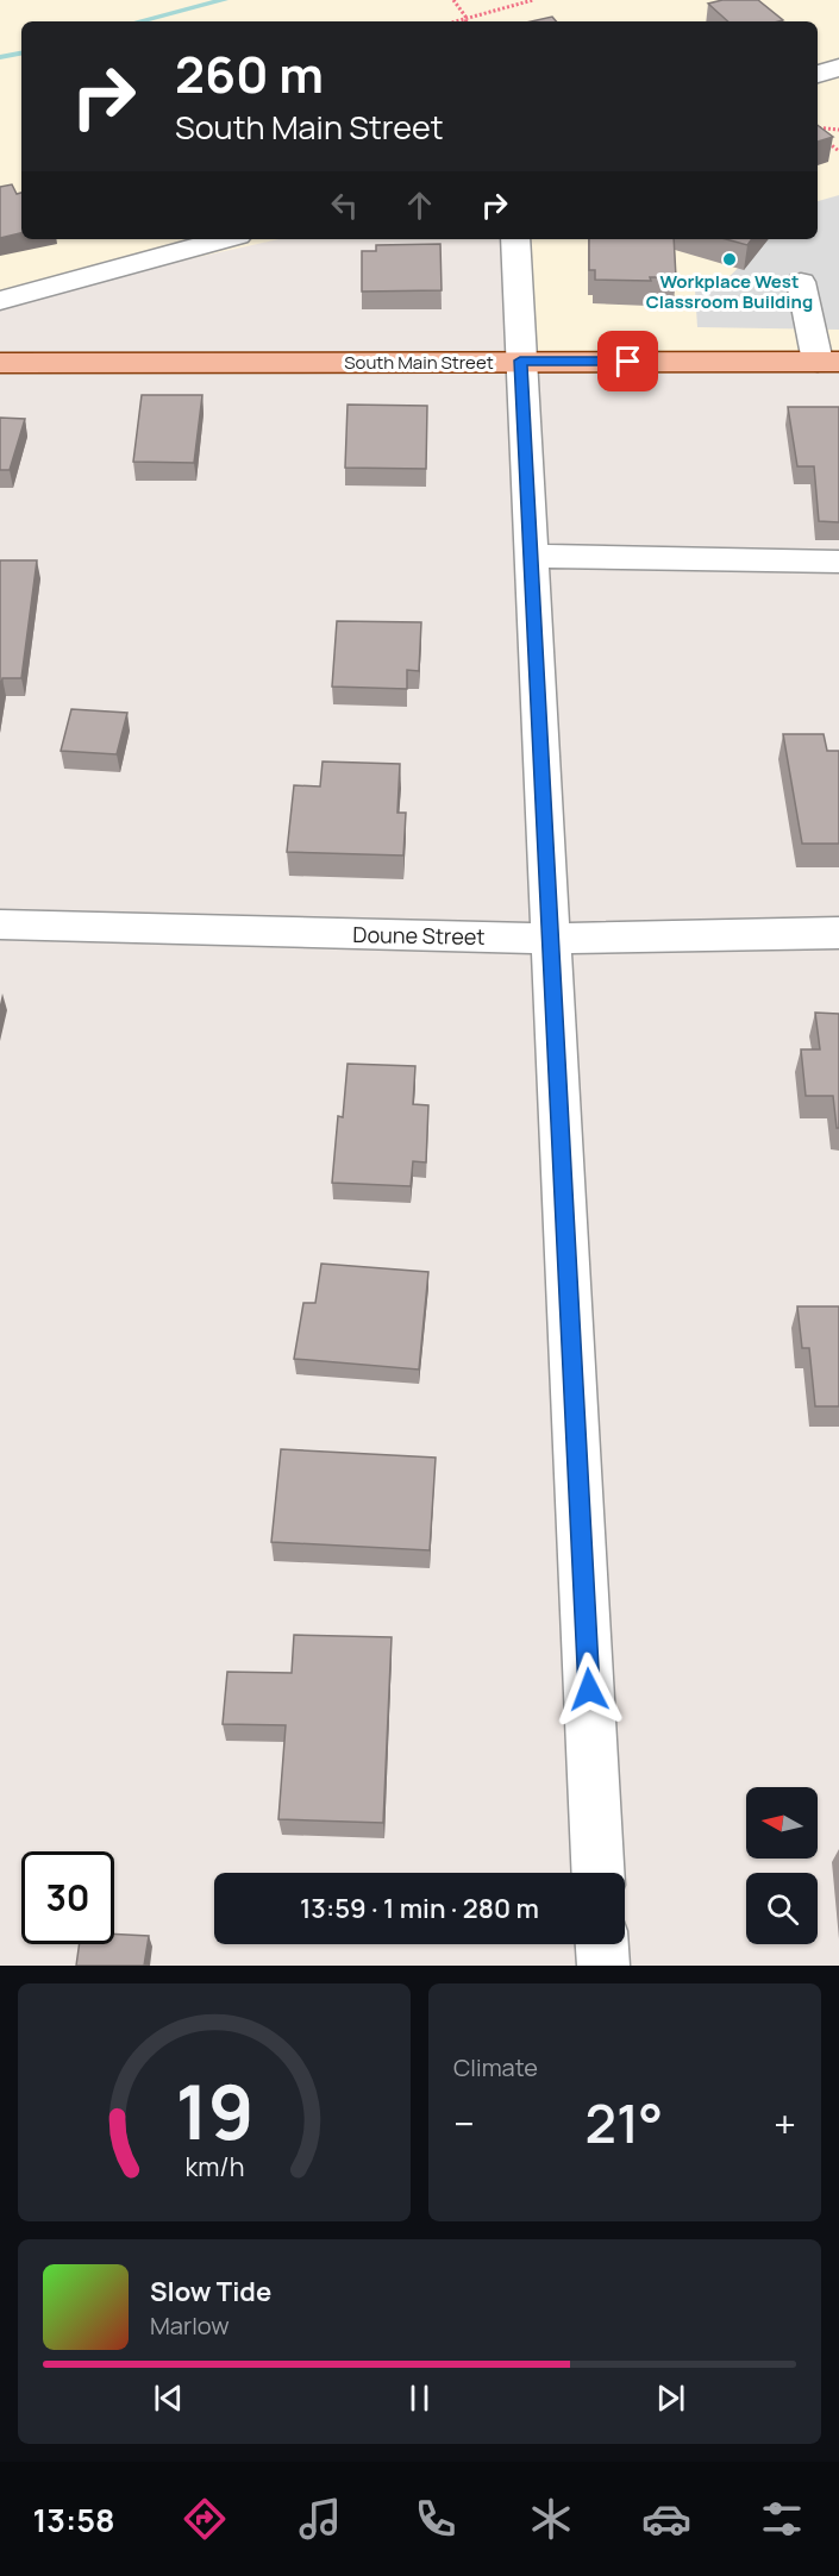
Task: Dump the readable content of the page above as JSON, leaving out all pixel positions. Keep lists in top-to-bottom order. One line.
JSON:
{"streets":{"main road":["South Main Street"],"street":["Doune Street"]},"places":["Workplace West Classroom Building"],"north":"left","page":{"turn":["260 m","South Main Street"],"limit":"30","trip":"13:59 · 1 min · 280 m","tile":"Climate","heat":["−","21°","+"],"song":["Slow Tide","Marlow"],"tabs":"13:58","gauge":["19","km/h"]}}
